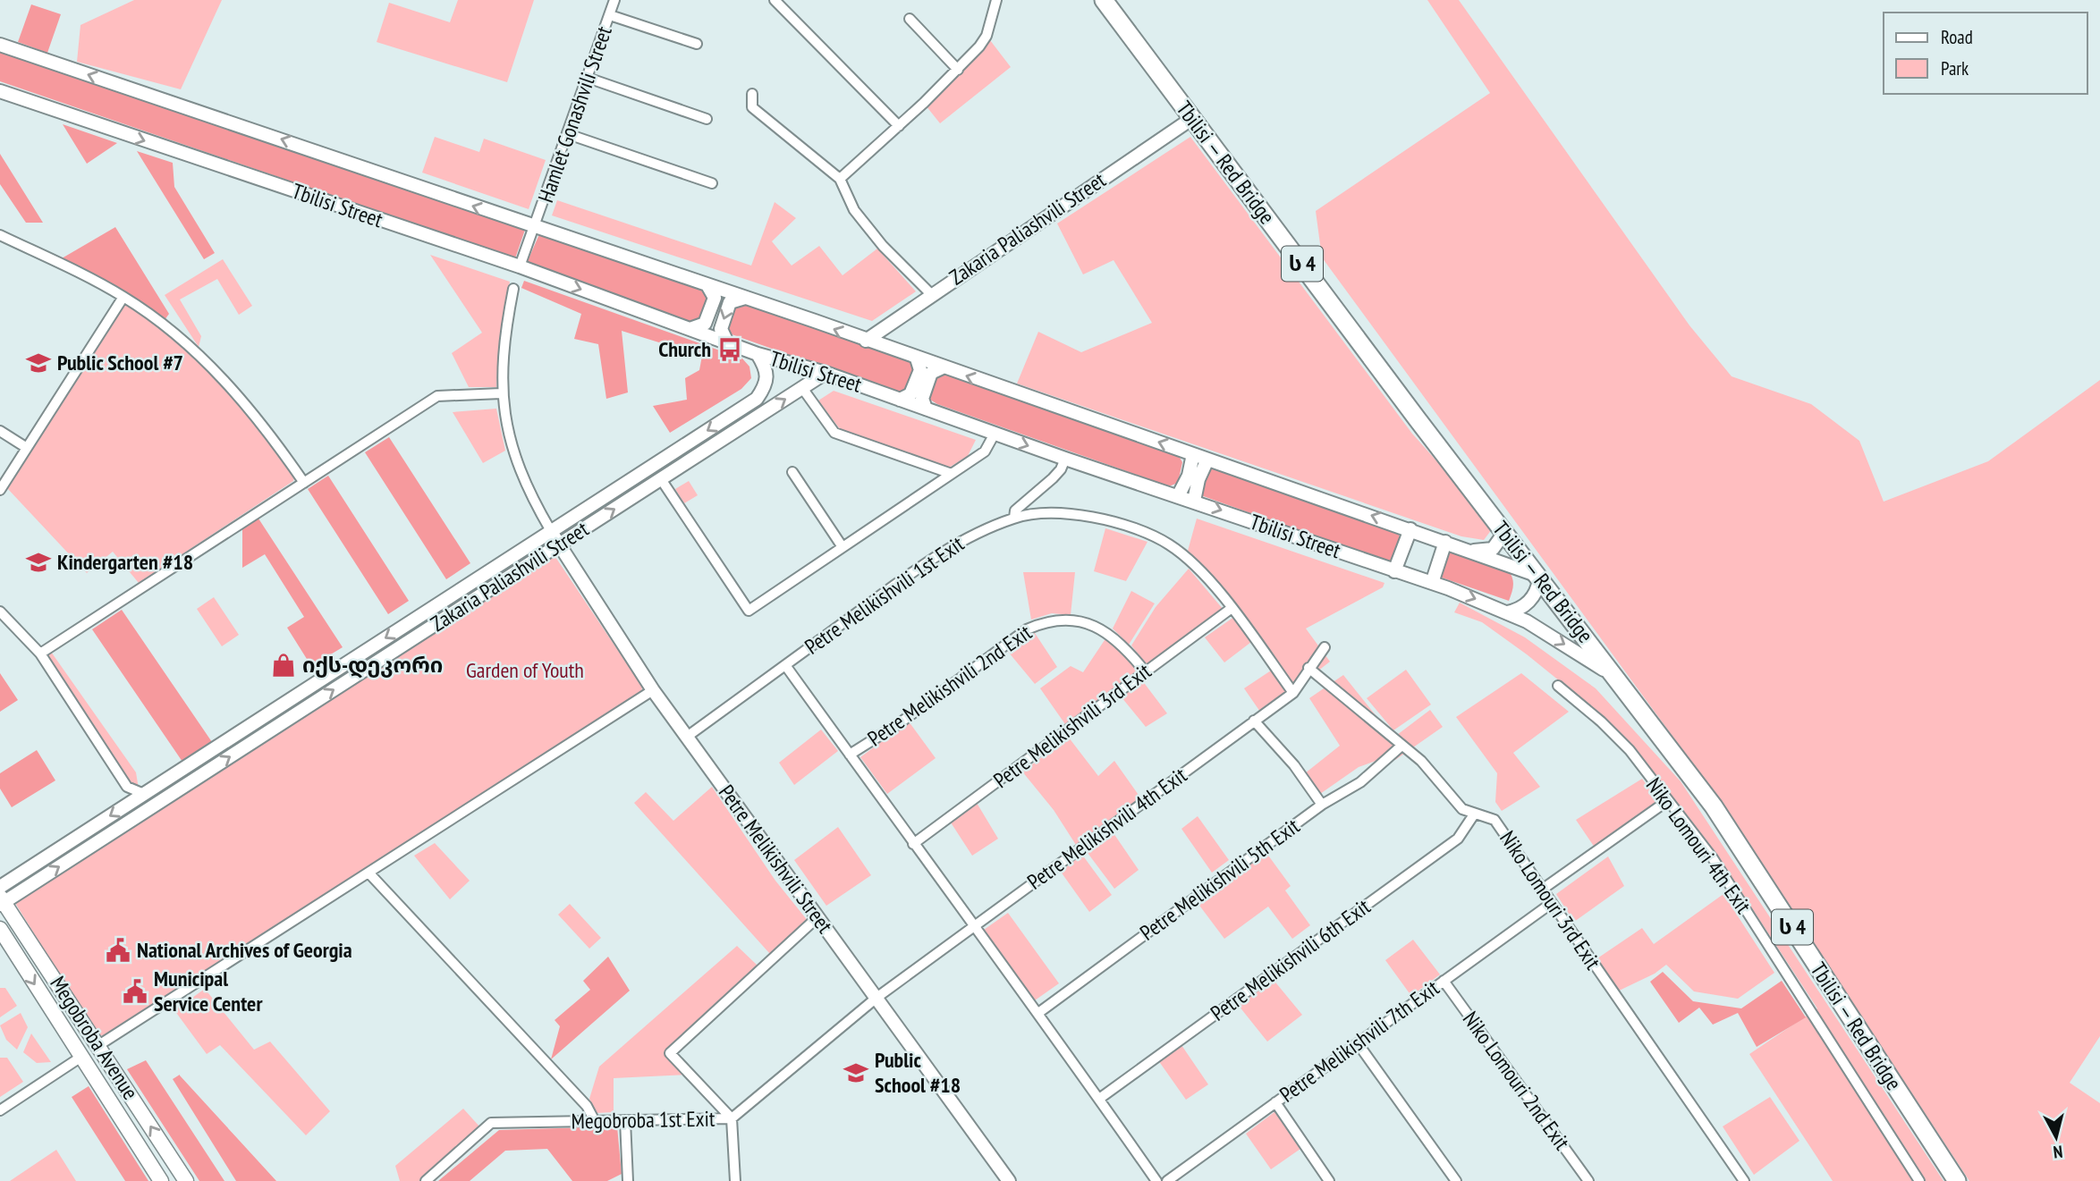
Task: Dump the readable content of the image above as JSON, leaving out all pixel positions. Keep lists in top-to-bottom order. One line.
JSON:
{"streets":{"highway":["Tbilisi — Red Bridge","ს 4"],"main road":["Tbilisi Street","Zakaria Paliashvili Street","Petre Melikishvili Street","Megobroba Avenue"],"street":["Hamlet Gonashvili Street","Petre Melikishvili 1st Exit","Petre Melikishvili 2nd Exit","Petre Melikishvili 3rd Exit","Petre Melikishvili 4th Exit","Niko Lomouri 4th Exit","Petre Melikishvili 5th Exit","Niko Lomouri 3rd Exit","Petre Melikishvili 6th Exit","Petre Melikishvili 7th Exit","Niko Lomouri 2nd Exit","Megobroba 1st Exit"]},"crossings":[["Hamlet Gonashvili Street","Tbilisi Street"],["Tbilisi — Red Bridge","Tbilisi Street"],["Tbilisi — Red Bridge","Zakaria Paliashvili Street"],["Tbilisi Street","Zakaria Paliashvili Street"],["Zakaria Paliashvili Street","Petre Melikishvili Street"],["Zakaria Paliashvili Street","Megobroba Avenue"],["Petre Melikishvili 1st Exit","Petre Melikishvili 3rd Exit"],["Petre Melikishvili 1st Exit","Petre Melikishvili 4th Exit"],["Petre Melikishvili 1st Exit","Petre Melikishvili Street"],["Petre Melikishvili 2nd Exit","Petre Melikishvili 3rd Exit"],["Petre Melikishvili 4th Exit","Petre Melikishvili Street"],["Petre Melikishvili 4th Exit","Niko Lomouri 3rd Exit"],["Petre Melikishvili 4th Exit","Megobroba 1st Exit"],["Petre Melikishvili Street","Megobroba 1st Exit"],["Petre Melikishvili 5th Exit","Niko Lomouri 3rd Exit"],["Niko Lomouri 3rd Exit","Petre Melikishvili 6th Exit"],["Niko Lomouri 3rd Exit","Petre Melikishvili 7th Exit"],["Petre Melikishvili 7th Exit","Niko Lomouri 2nd Exit"]],"parks":["Garden of Youth"],"places":{"bus stop":["Church"],"school or university":["Public School #7","Kindergarten #18","Public School #18"],"shop":["იქს-დეკორი"],"public building":["National Archives of Georgia","Municipal Service Center"]},"legend":["Road","Park"],"north":"bottom"}
